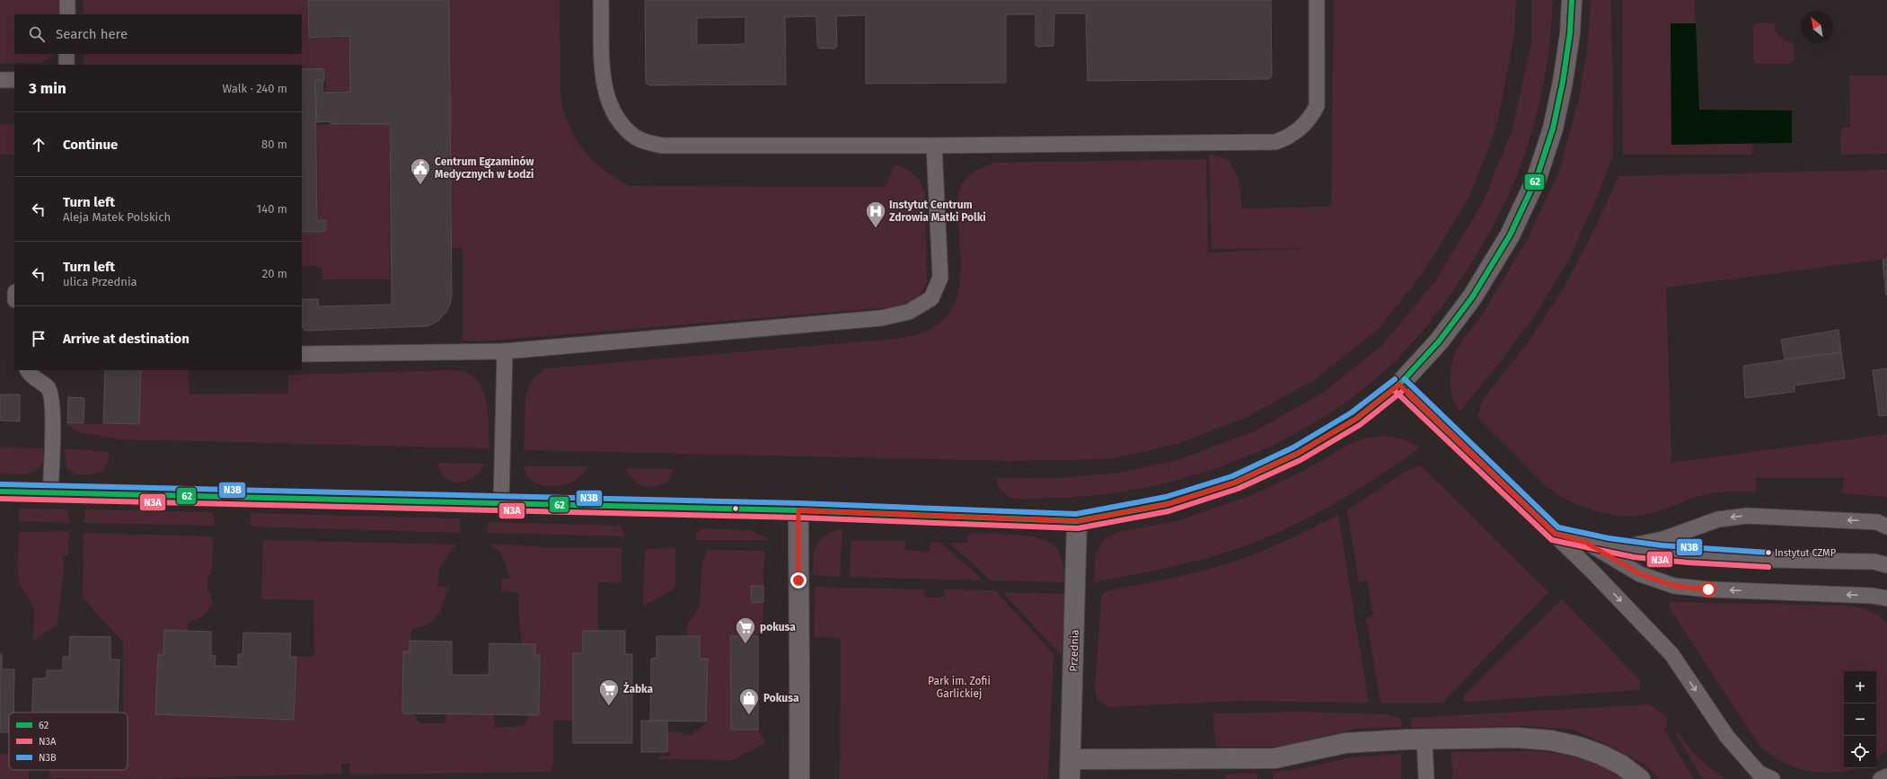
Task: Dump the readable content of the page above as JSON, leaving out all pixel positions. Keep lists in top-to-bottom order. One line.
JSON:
{"streets":{"street":["Przednia"]},"parks":["Park im. Zofii Garlickiej"],"places":{"public building":["Centrum Egzaminów Medycznych w Łodzi"],"hospital":["Instytut Centrum Zdrowia Matki Polki"],"other":["Instytut CZMP"],"supermarket":["pokusa","Żabka"],"shop":["Pokusa"]},"lines":["transit line 62","transit line N3B","transit line N3A"],"legend":["62","N3A","N3B"],"north":"top left","page":{"search":"Search here","heading":["3 min","Walk · 240 m"],"list":[["Continue","80 m"],["Turn left","Aleja Matek Polskich","140 m"],["Turn left","ulica Przednia","20 m"],"Arrive at destination"],"map_buttons":["+","−"]}}
